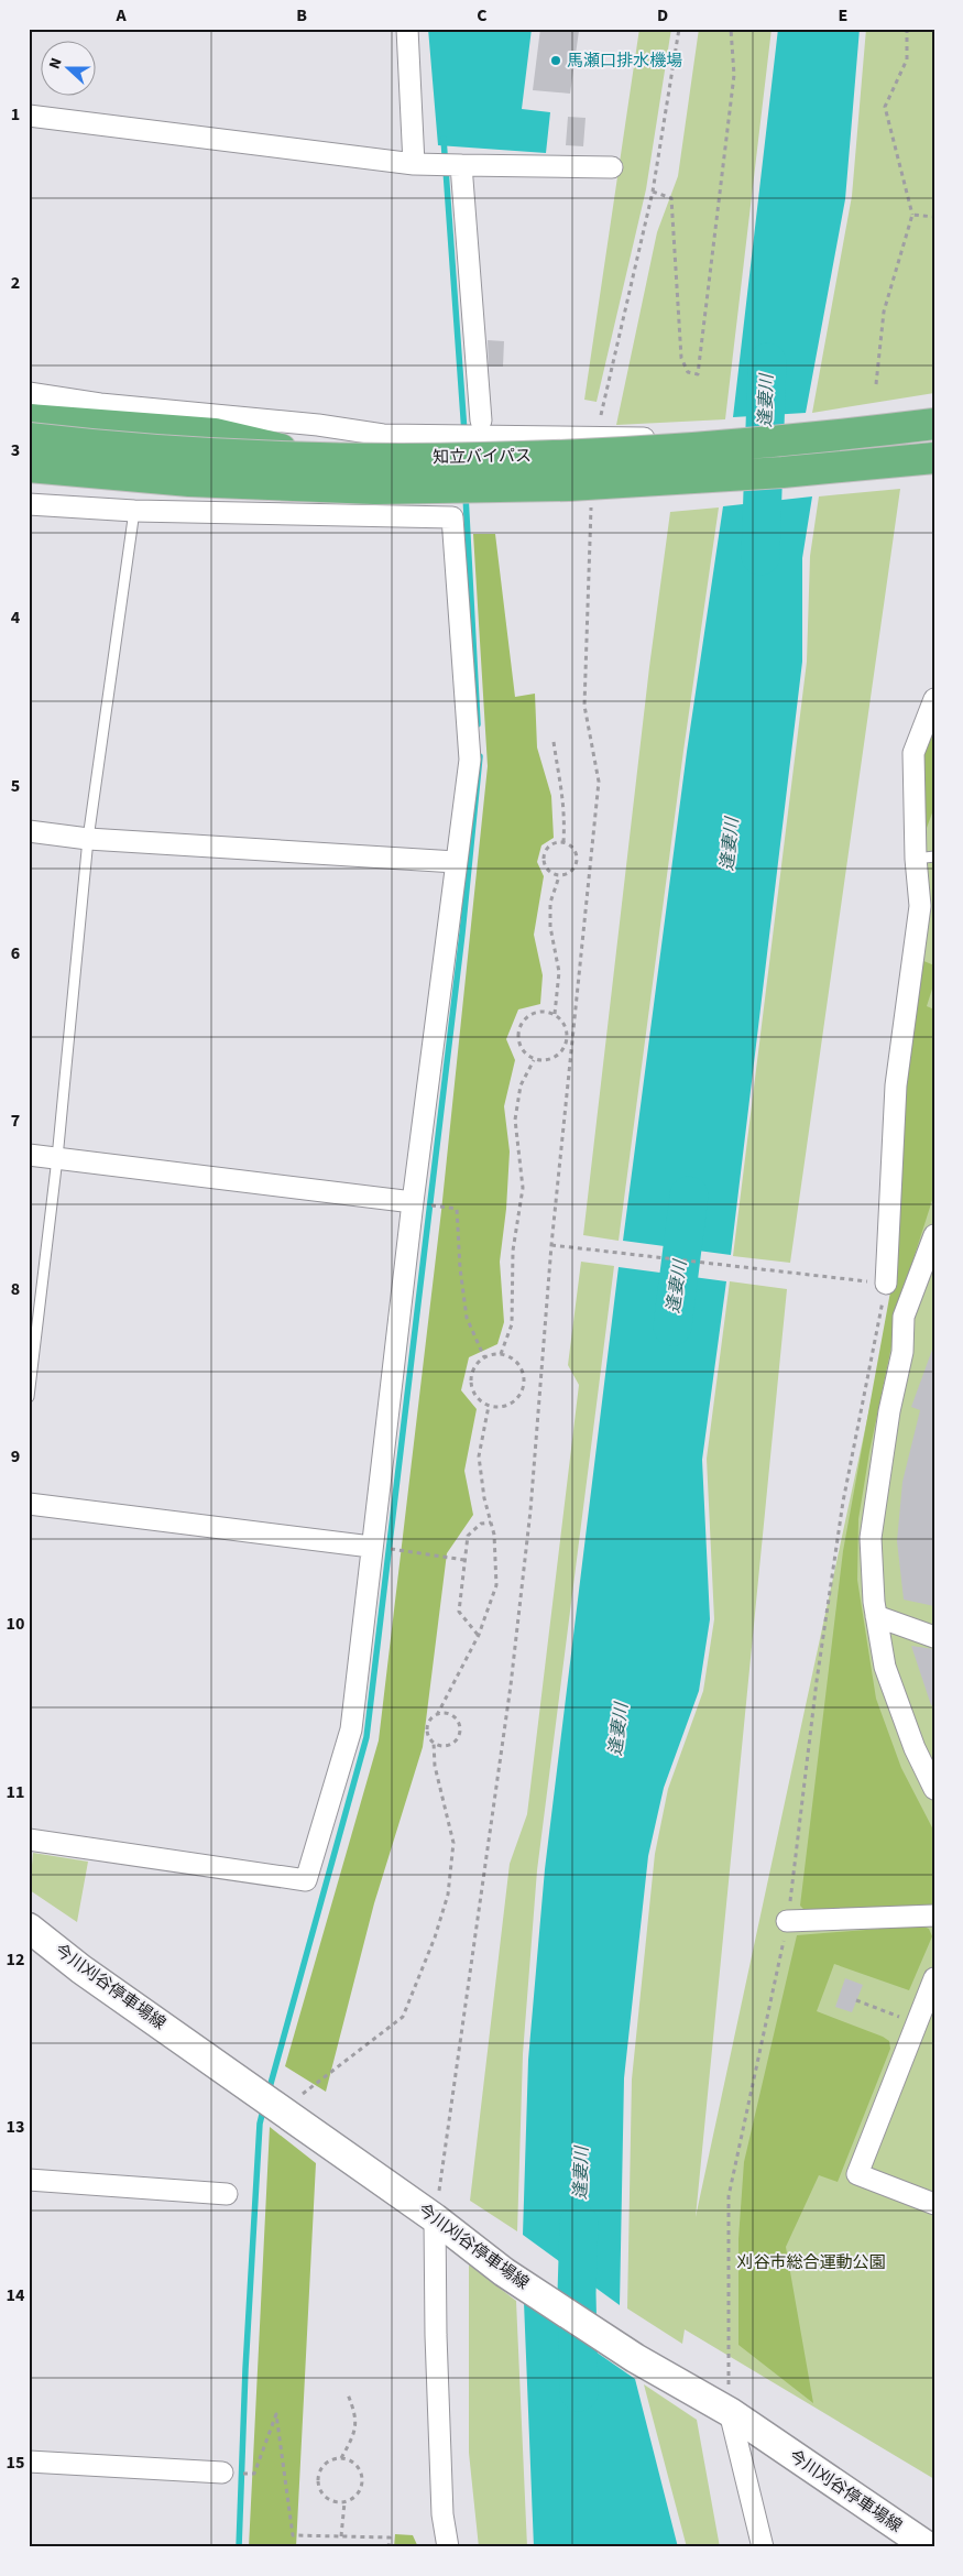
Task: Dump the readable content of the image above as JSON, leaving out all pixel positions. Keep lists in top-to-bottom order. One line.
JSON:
{"streets":{"highway":["知立バイパス"],"main road":["今川刈谷停車場線"]},"water":["逢妻川"],"parks":["刈谷市総合運動公園"],"places":["馬瀬口排水機場"],"north":"left","grid":{"columns":["A","B","C","D","E"],"rows":["1","2","3","4","5","6","7","8","9","10","11","12","13","14","15"]}}
